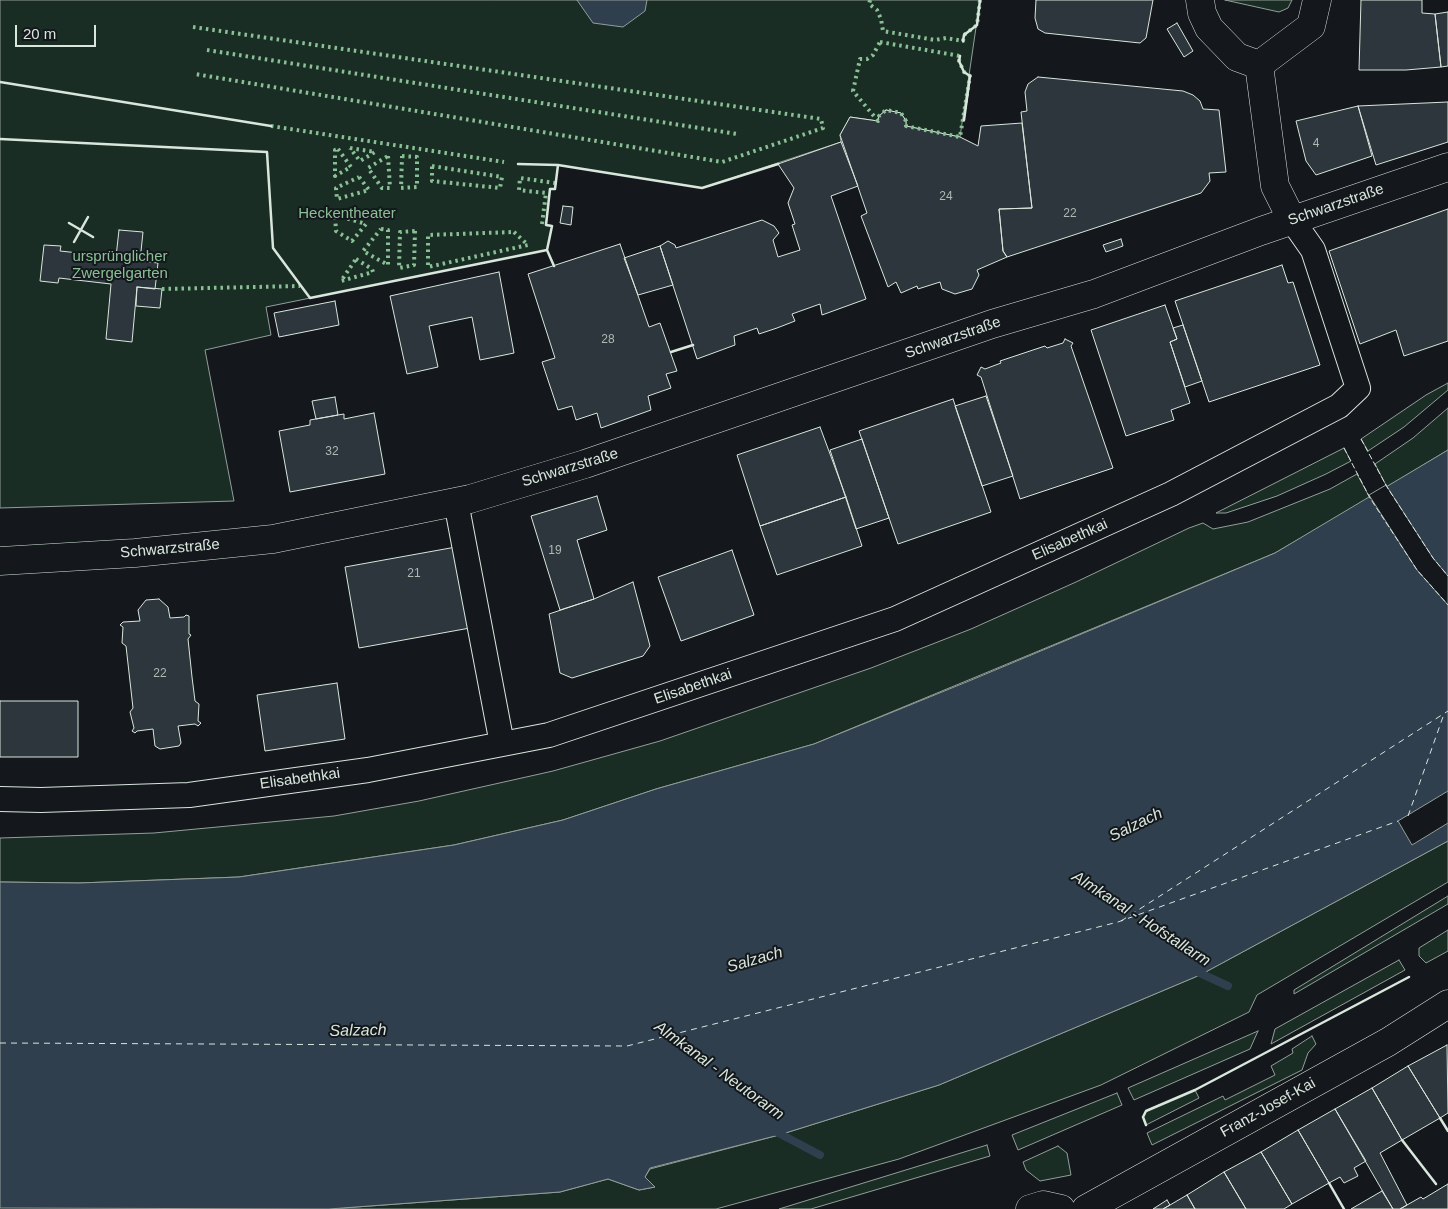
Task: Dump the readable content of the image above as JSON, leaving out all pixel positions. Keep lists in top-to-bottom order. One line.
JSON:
{"streets":{"main road":["Schwarzstraße","Franz-Josef-Kai"],"street":["Elisabethkai"]},"crossings":[["Schwarzstraße","Elisabethkai"]],"water":["Salzach","Almkanal - Hofstallarm","Almkanal - Neutorarm"],"parks":["Heckentheater","ursprünglicher Zwergelgarten"],"house_numbers":["4","24","22","28","32","19","21","22"],"scale_bar":"20 m"}
